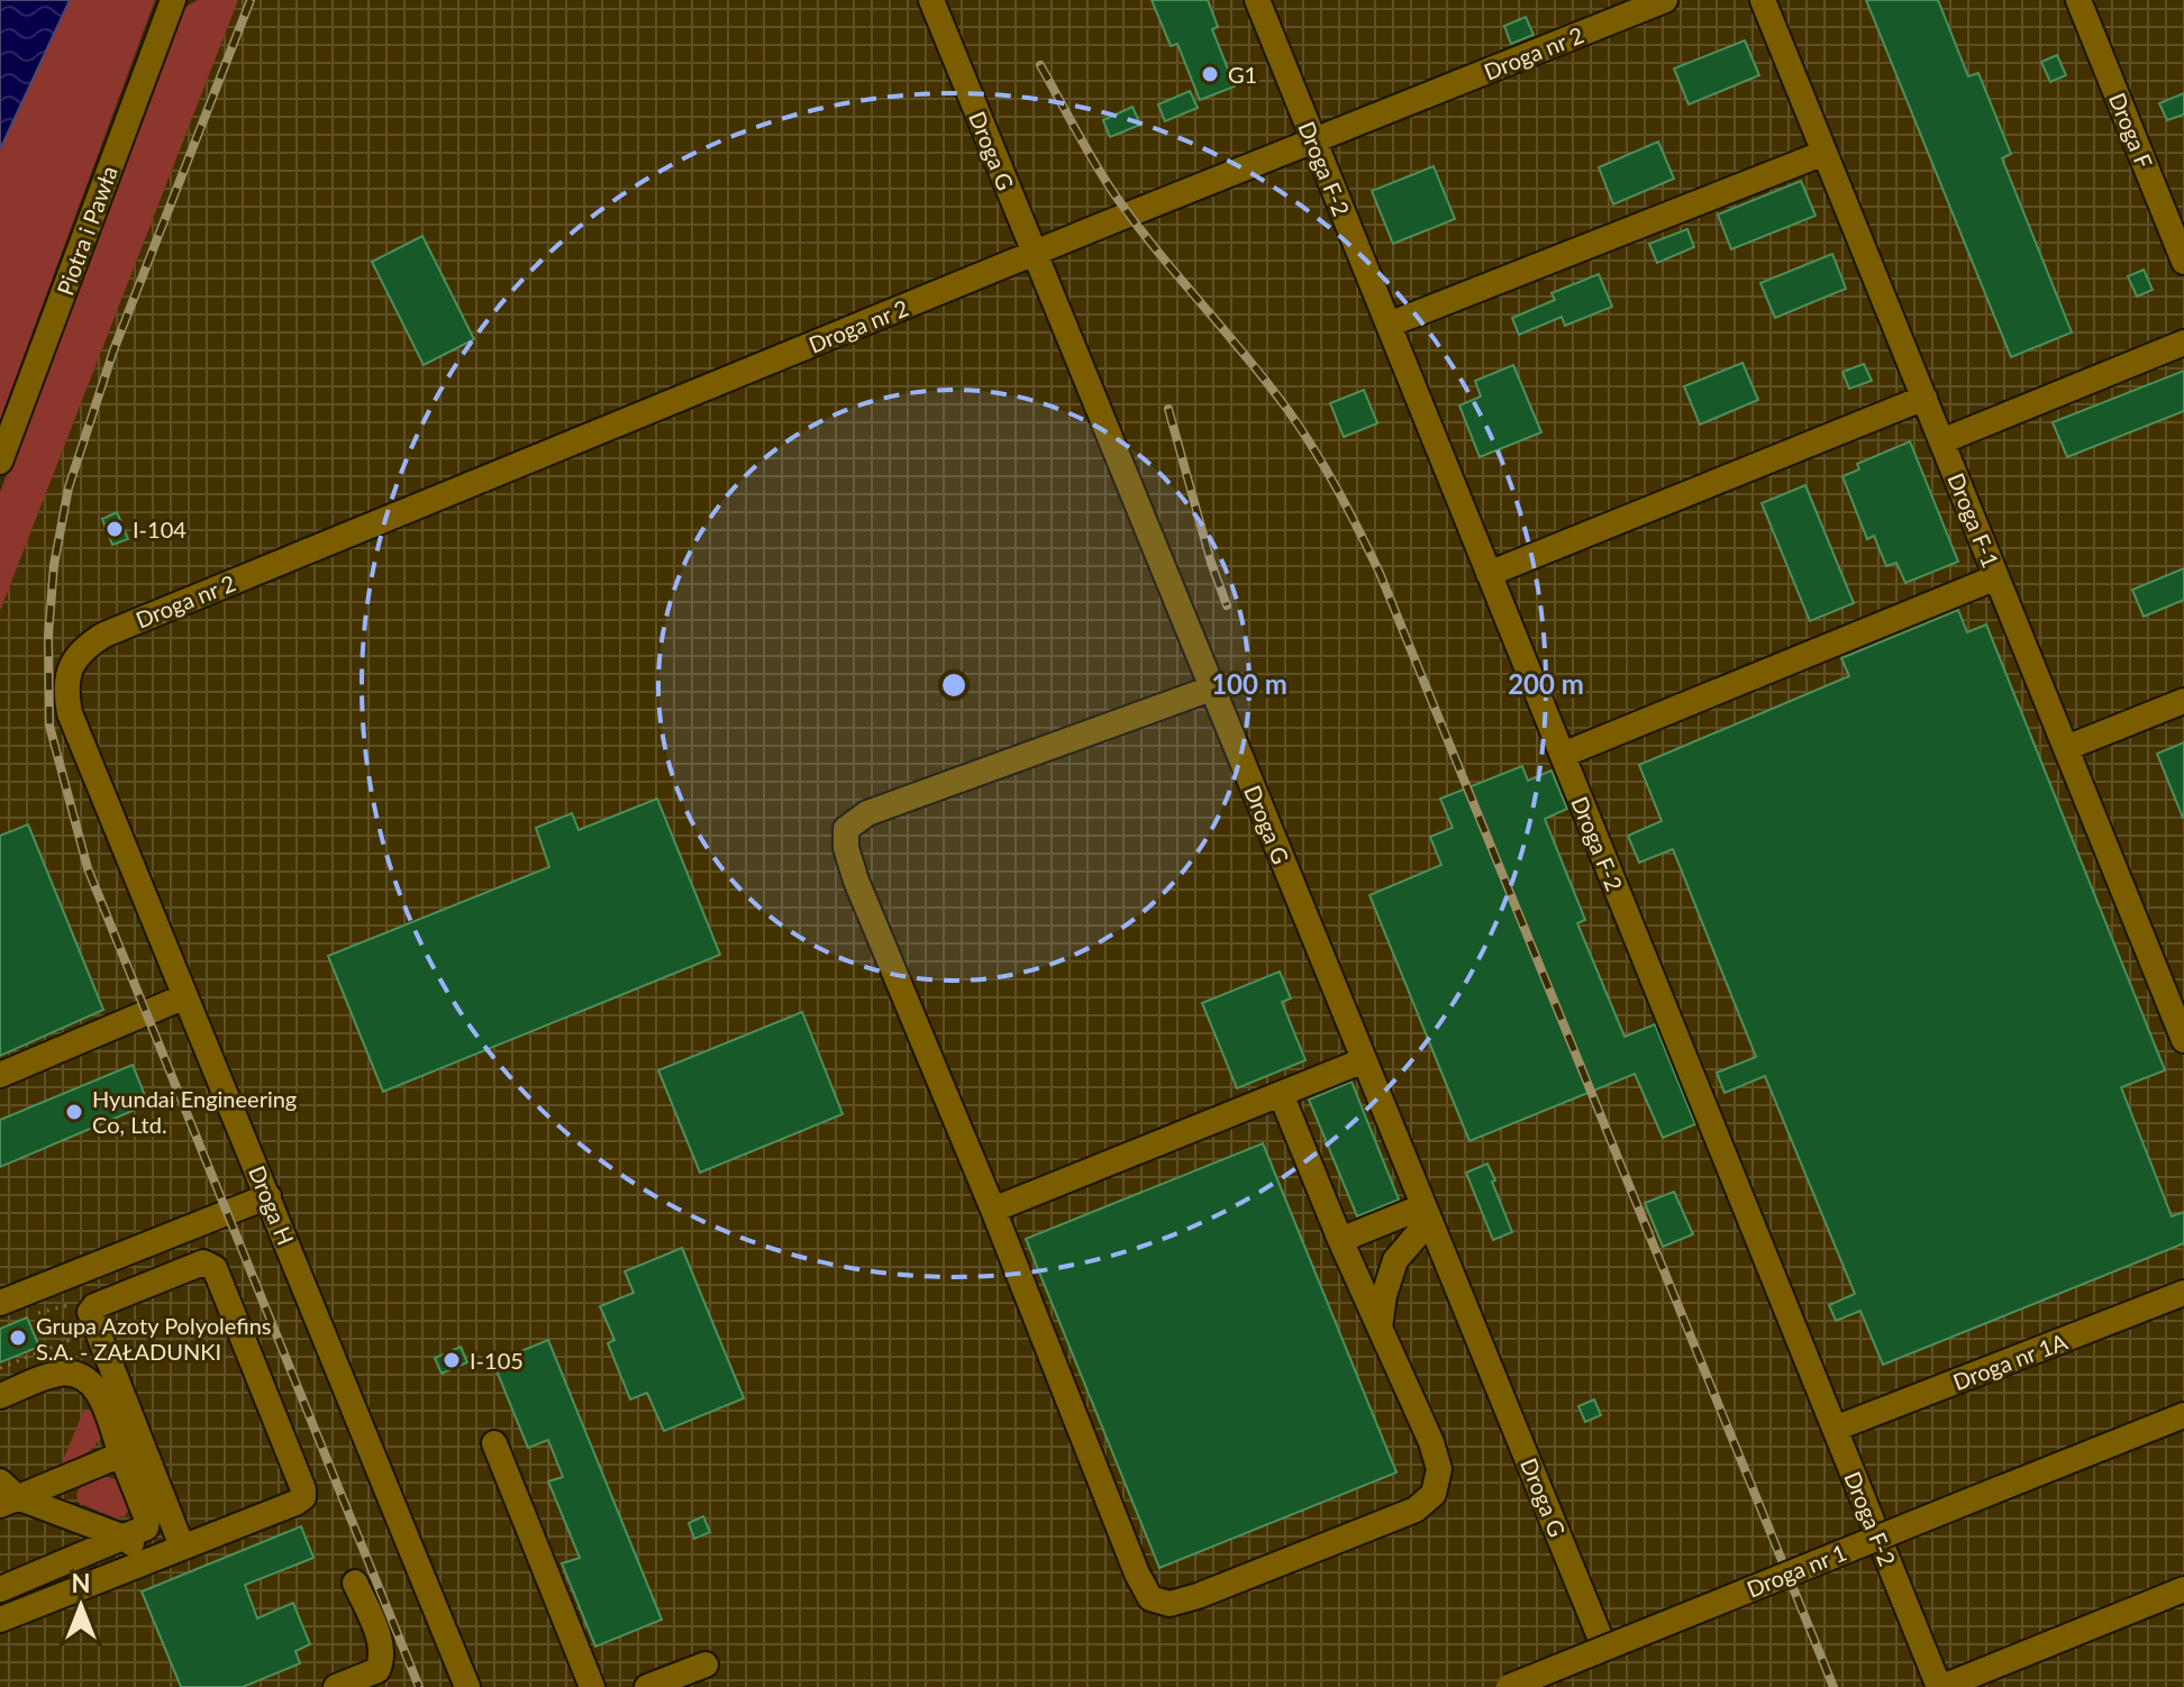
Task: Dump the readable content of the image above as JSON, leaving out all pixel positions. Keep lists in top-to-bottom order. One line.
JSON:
{"streets":{"street":["Droga nr 2","Droga F","Droga G","Droga F-2","Piotra i Pawła","Droga F-1","Droga H","Droga nr 1A","Droga nr 1"]},"crossings":[["Droga nr 2","Droga G"],["Droga nr 2","Droga F-2"],["Droga nr 2","Droga H"],["Droga G","Droga nr 1"],["Droga F-2","Droga nr 1A"]],"places":["G1","I-104","Hyundai Engineering Co, Ltd.","Grupa Azoty Polyolefins S.A. - ZAŁADUNKI","I-105"],"north":"top","rings":["100 m","200 m"]}
